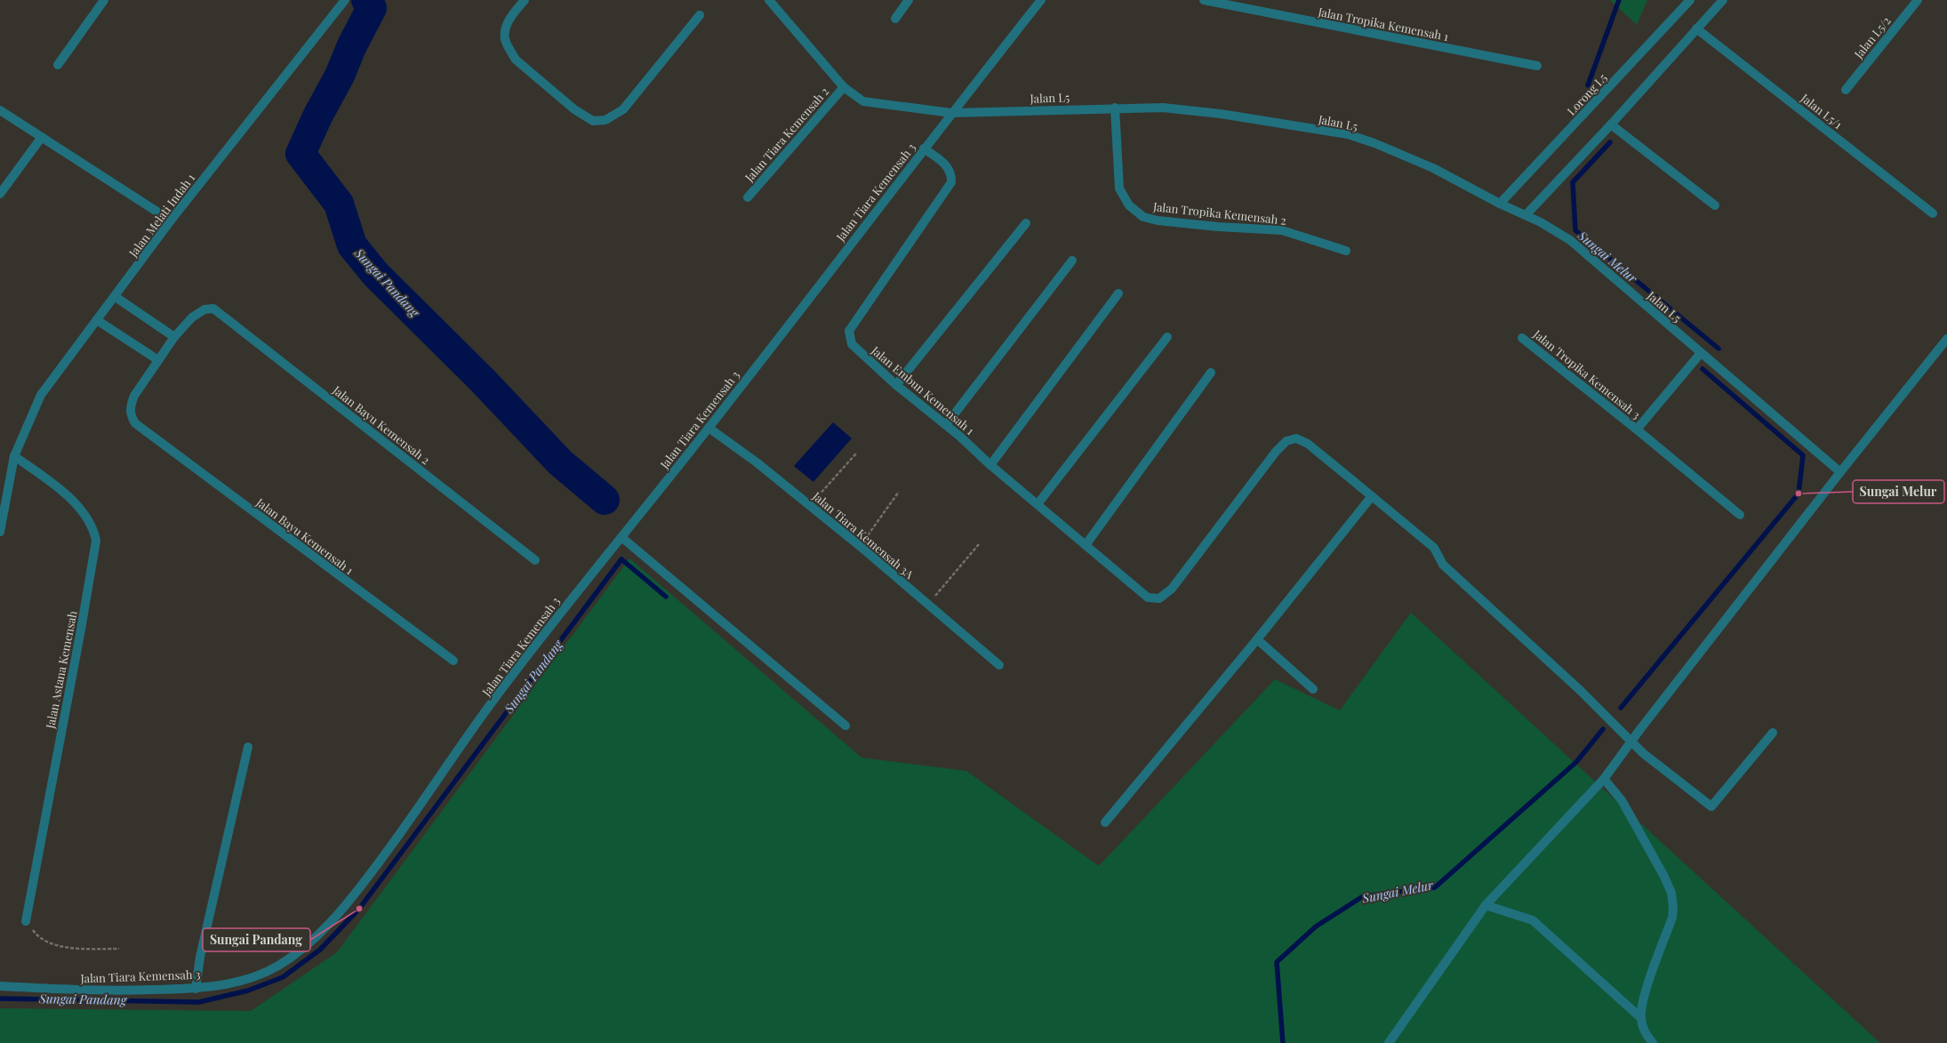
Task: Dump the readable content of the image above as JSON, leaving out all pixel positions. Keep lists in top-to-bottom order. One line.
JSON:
{"streets":{"street":["Jalan Tropika Kemensah 1","Jalan L5/2","Lorong L5","Jalan L5","Jalan L5/1","Jalan Tiara Kemensah 2","Jalan Tiara Kemensah 3","Jalan Tropika Kemensah 2","Jalan Melati Indah 1","Jalan Tropika Kemensah 3","Jalan Embun Kemensah 1","Jalan Bayu Kemensah 2","Jalan Tiara Kemensah 3A","Jalan Bayu Kemensah 1","Jalan Astana Kemensah"]},"crossings":[["Lorong L5","Jalan L5"],["Jalan L5","Jalan Tiara Kemensah 2"],["Jalan L5","Jalan Tiara Kemensah 3"],["Jalan L5","Jalan Tropika Kemensah 2"],["Jalan L5","Jalan Tropika Kemensah 3"],["Jalan Tiara Kemensah 3","Jalan Embun Kemensah 1"],["Jalan Tiara Kemensah 3","Jalan Tiara Kemensah 3A"],["Jalan Melati Indah 1","Jalan Astana Kemensah"],["Jalan Bayu Kemensah 2","Jalan Bayu Kemensah 1"]],"water":["Sungai Melur","Sungai Pandang"],"places":["Sungai Melur","Sungai Pandang"]}
